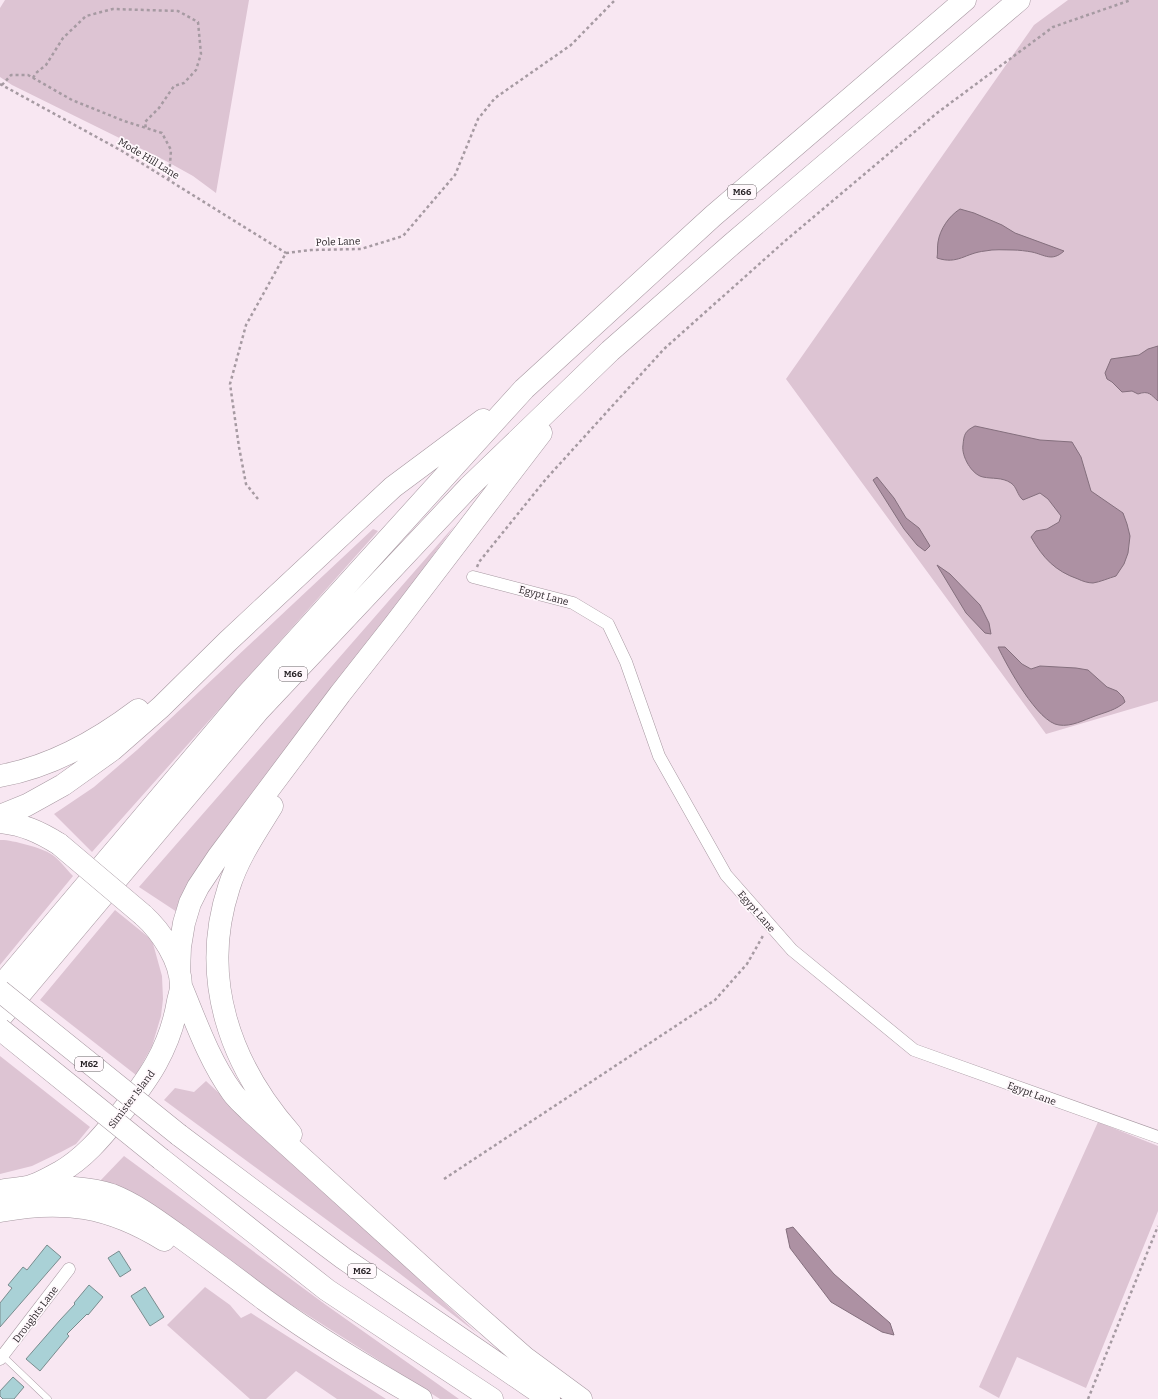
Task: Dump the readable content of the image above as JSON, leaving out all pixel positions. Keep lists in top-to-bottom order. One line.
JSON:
{"streets":{"highway":["M66","M62","Simister Island"],"street":["Egypt Lane","Droughts Lane"],"path":["Mode Hill Lane","Pole Lane"]},"crossings":[["Mode Hill Lane","Pole Lane"]]}
